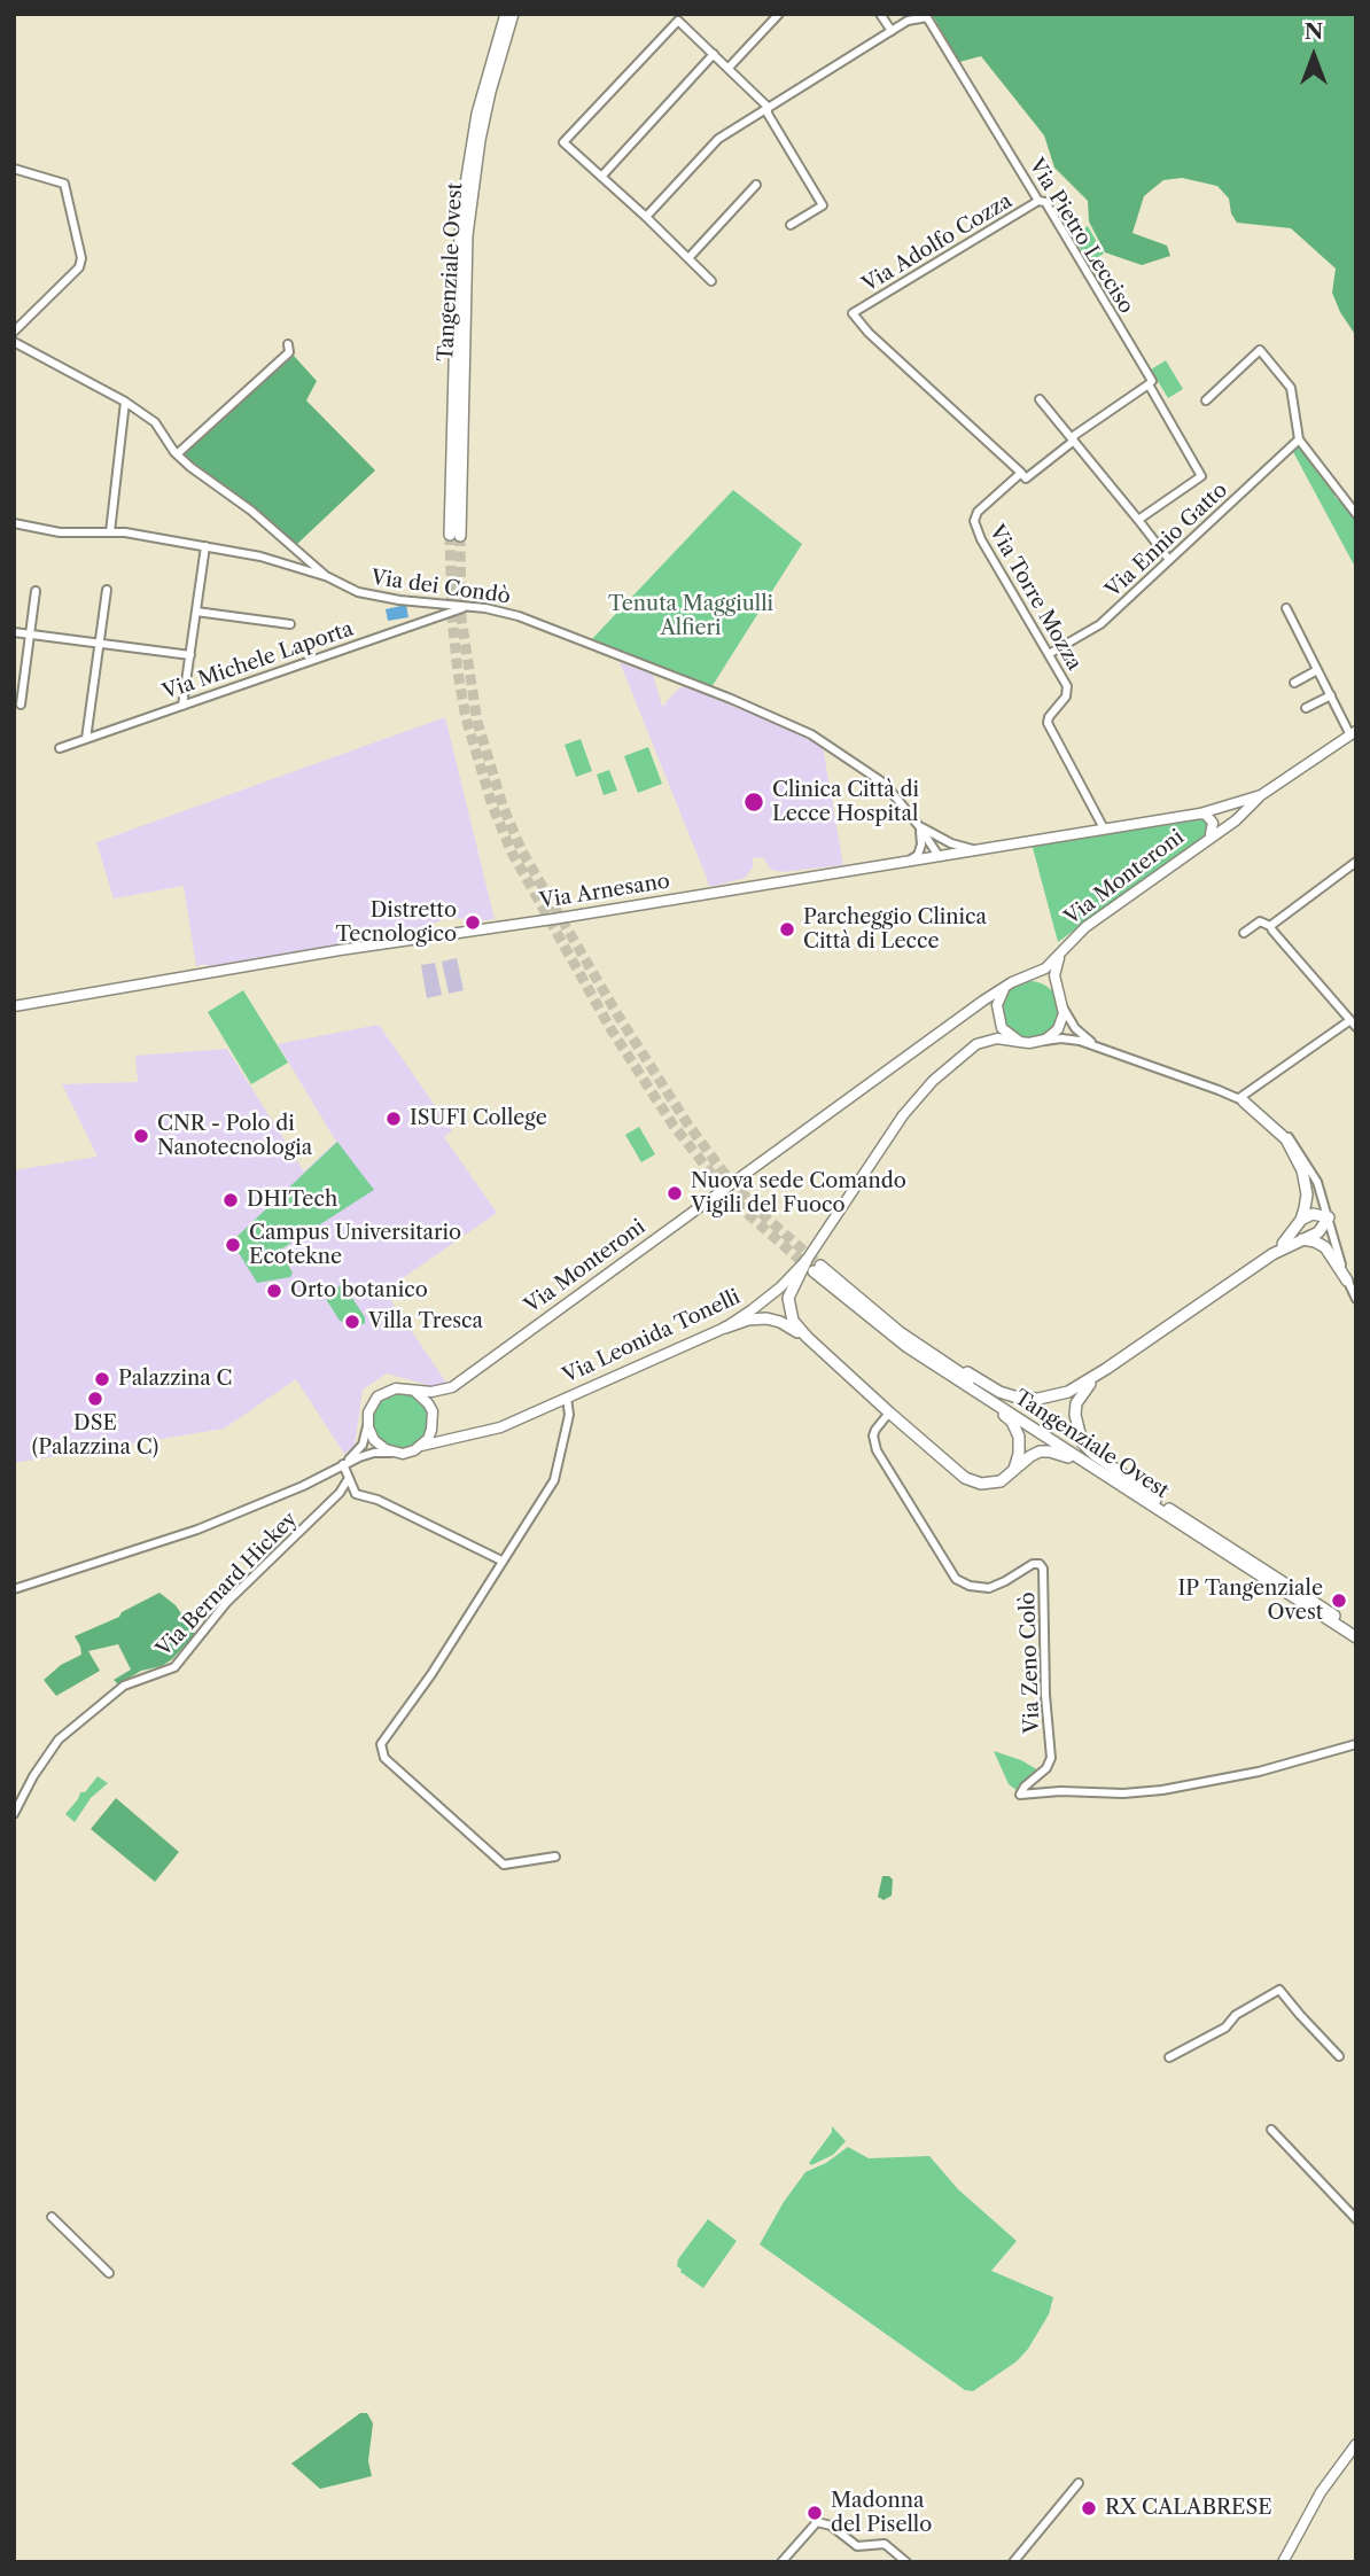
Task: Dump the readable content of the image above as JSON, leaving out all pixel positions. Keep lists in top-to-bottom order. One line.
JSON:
{"streets":{"highway":["Tangenziale Ovest"],"main road":["Via Monteroni","Via Arnesano","Via Leonida Tonelli"],"street":["Via Pietro Lecciso","Via Adolfo Cozza","Via Ennio Gatto","Via dei Condò","Via Torre Mozza","Via Michele Laporta","Via Bernard Hickey","Via Zeno Colò"]},"crossings":[["Via Pietro Lecciso","Via Adolfo Cozza"],["Via Adolfo Cozza","Via Torre Mozza"],["Via Ennio Gatto","Via Torre Mozza"],["Via dei Condò","Via Michele Laporta"],["Via dei Condò","Via Arnesano"],["Via Torre Mozza","Via Arnesano"],["Via Monteroni","Via Arnesano"],["Via Monteroni","Via Leonida Tonelli"]],"parks":["Tenuta Maggiulli Alfieri"],"places":["Clinica Città di Lecce Hospital","Distretto Tecnologico","Parcheggio Clinica Città di Lecce","ISUFI College","CNR - Polo di Nanotecnologia","Nuova sede Comando Vigili del Fuoco","DHITech","Campus Universitario Ecotekne","Orto botanico","Villa Tresca","Palazzina C","DSE (Palazzina C)","IP Tangenziale Ovest","RX CALABRESE","Madonna del Pisello"],"north":"top"}
